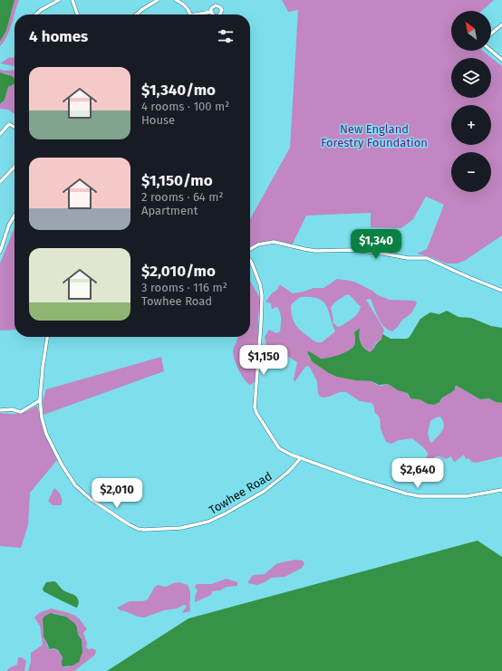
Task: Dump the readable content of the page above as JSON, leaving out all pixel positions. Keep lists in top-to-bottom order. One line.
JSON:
{"streets":{"street":["Towhee Road"]},"parks":["New England Forestry Foundation"],"north":"top left","page":{"map_buttons":["+","−"],"heading":"4 homes","list":[{"name":"$1,340/mo","note":"4 rooms · 100 m² · House"},{"name":"$1,150/mo","note":"2 rooms · 64 m² · Apartment"},{"name":"$2,010/mo","note":"3 rooms · 116 m² · Towhee Road"}],"price":["$1,340","$1,150","$2,640","$2,010"]}}
